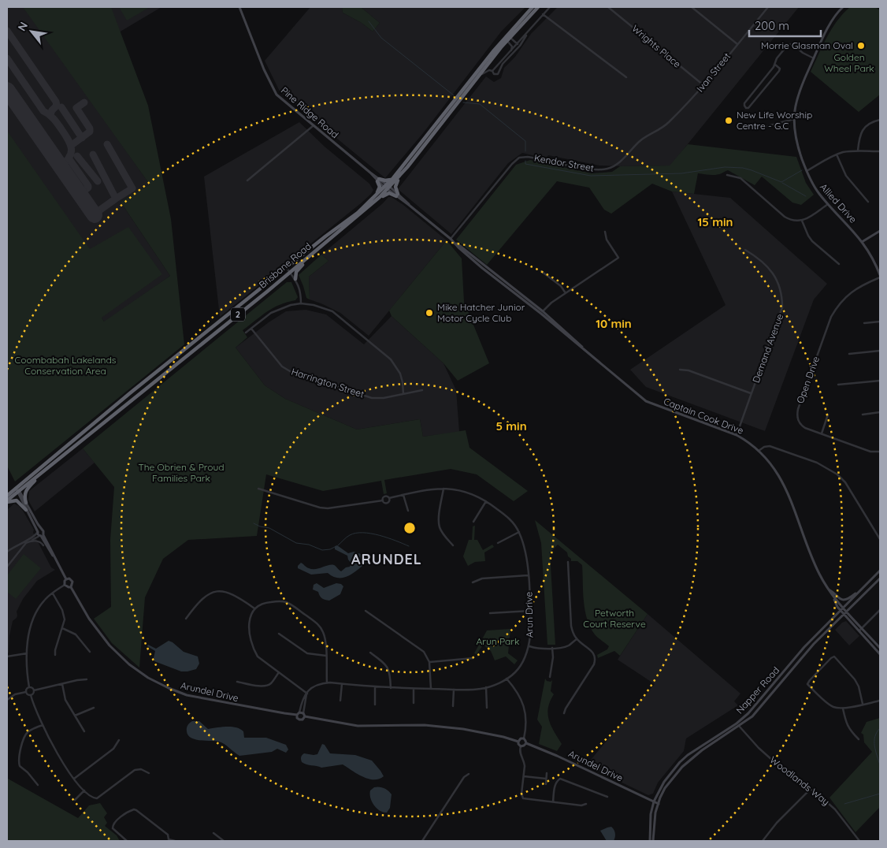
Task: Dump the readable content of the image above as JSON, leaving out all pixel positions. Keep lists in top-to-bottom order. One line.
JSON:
{"streets":{"highway":["Brisbane Road","2"],"main road":["Pine Ridge Road","Allied Drive","Captain Cook Drive","Napper Road","Arundel Drive"],"street":["Wrights Place","Ivan Street","Kendor Street","Demand Avenue","Open Drive","Harrington Street","Arun Drive","Woodlands Way"]},"crossings":[["Wrights Place","Ivan Street"],["Ivan Street","Kendor Street"],["Pine Ridge Road","Brisbane Road"],["Pine Ridge Road","Captain Cook Drive"],["Kendor Street","Captain Cook Drive"],["Allied Drive","Open Drive"],["Brisbane Road","Captain Cook Drive"],["Demand Avenue","Captain Cook Drive"],["Napper Road","Arundel Drive"],["Napper Road","Woodlands Way"]],"districts":["ARUNDEL"],"parks":["Golden Wheel Park","Coombabah Lakelands Conservation Area","The Obrien & Proud Families Park","Petworth Court Reserve","Arun Park"],"places":["Morrie Glasman Oval","New Life Worship Centre - G.C","Mike Hatcher Junior Motor Cycle Club"],"scale_bar":"200 m","north":"top left","rings":["15 min","10 min","5 min"]}
